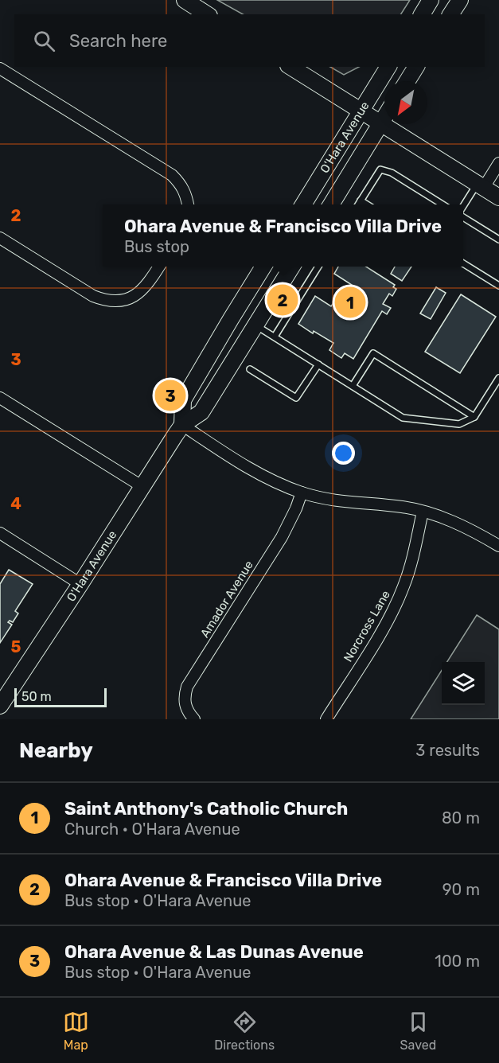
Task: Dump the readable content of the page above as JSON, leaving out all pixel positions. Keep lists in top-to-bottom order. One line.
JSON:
{"streets":{"main road":["O'Hara Avenue"],"street":["Amador Avenue","Norcross Lane"]},"scale_bar":"50 m","north":"bottom left","page":{"search":"Search here","popup":["Ohara Avenue & Francisco Villa Drive","Bus stop"],"pins":["2","1","3"],"scale":"50 m","heading":["Nearby","3 results"],"list":[{"mark":"1","name":"Saint Anthony's Catholic Church","note":"Church · O'Hara Avenue","value":"80 m"},{"mark":"2","name":"Ohara Avenue & Francisco Villa Drive","note":"Bus stop · O'Hara Avenue","value":"90 m"},{"mark":"3","name":"Ohara Avenue & Las Dunas Avenue","note":"Bus stop · O'Hara Avenue","value":"100 m"}],"nav":["Map","Directions","Saved"]},"grid":{"rows":["2","3","4","5"]}}
